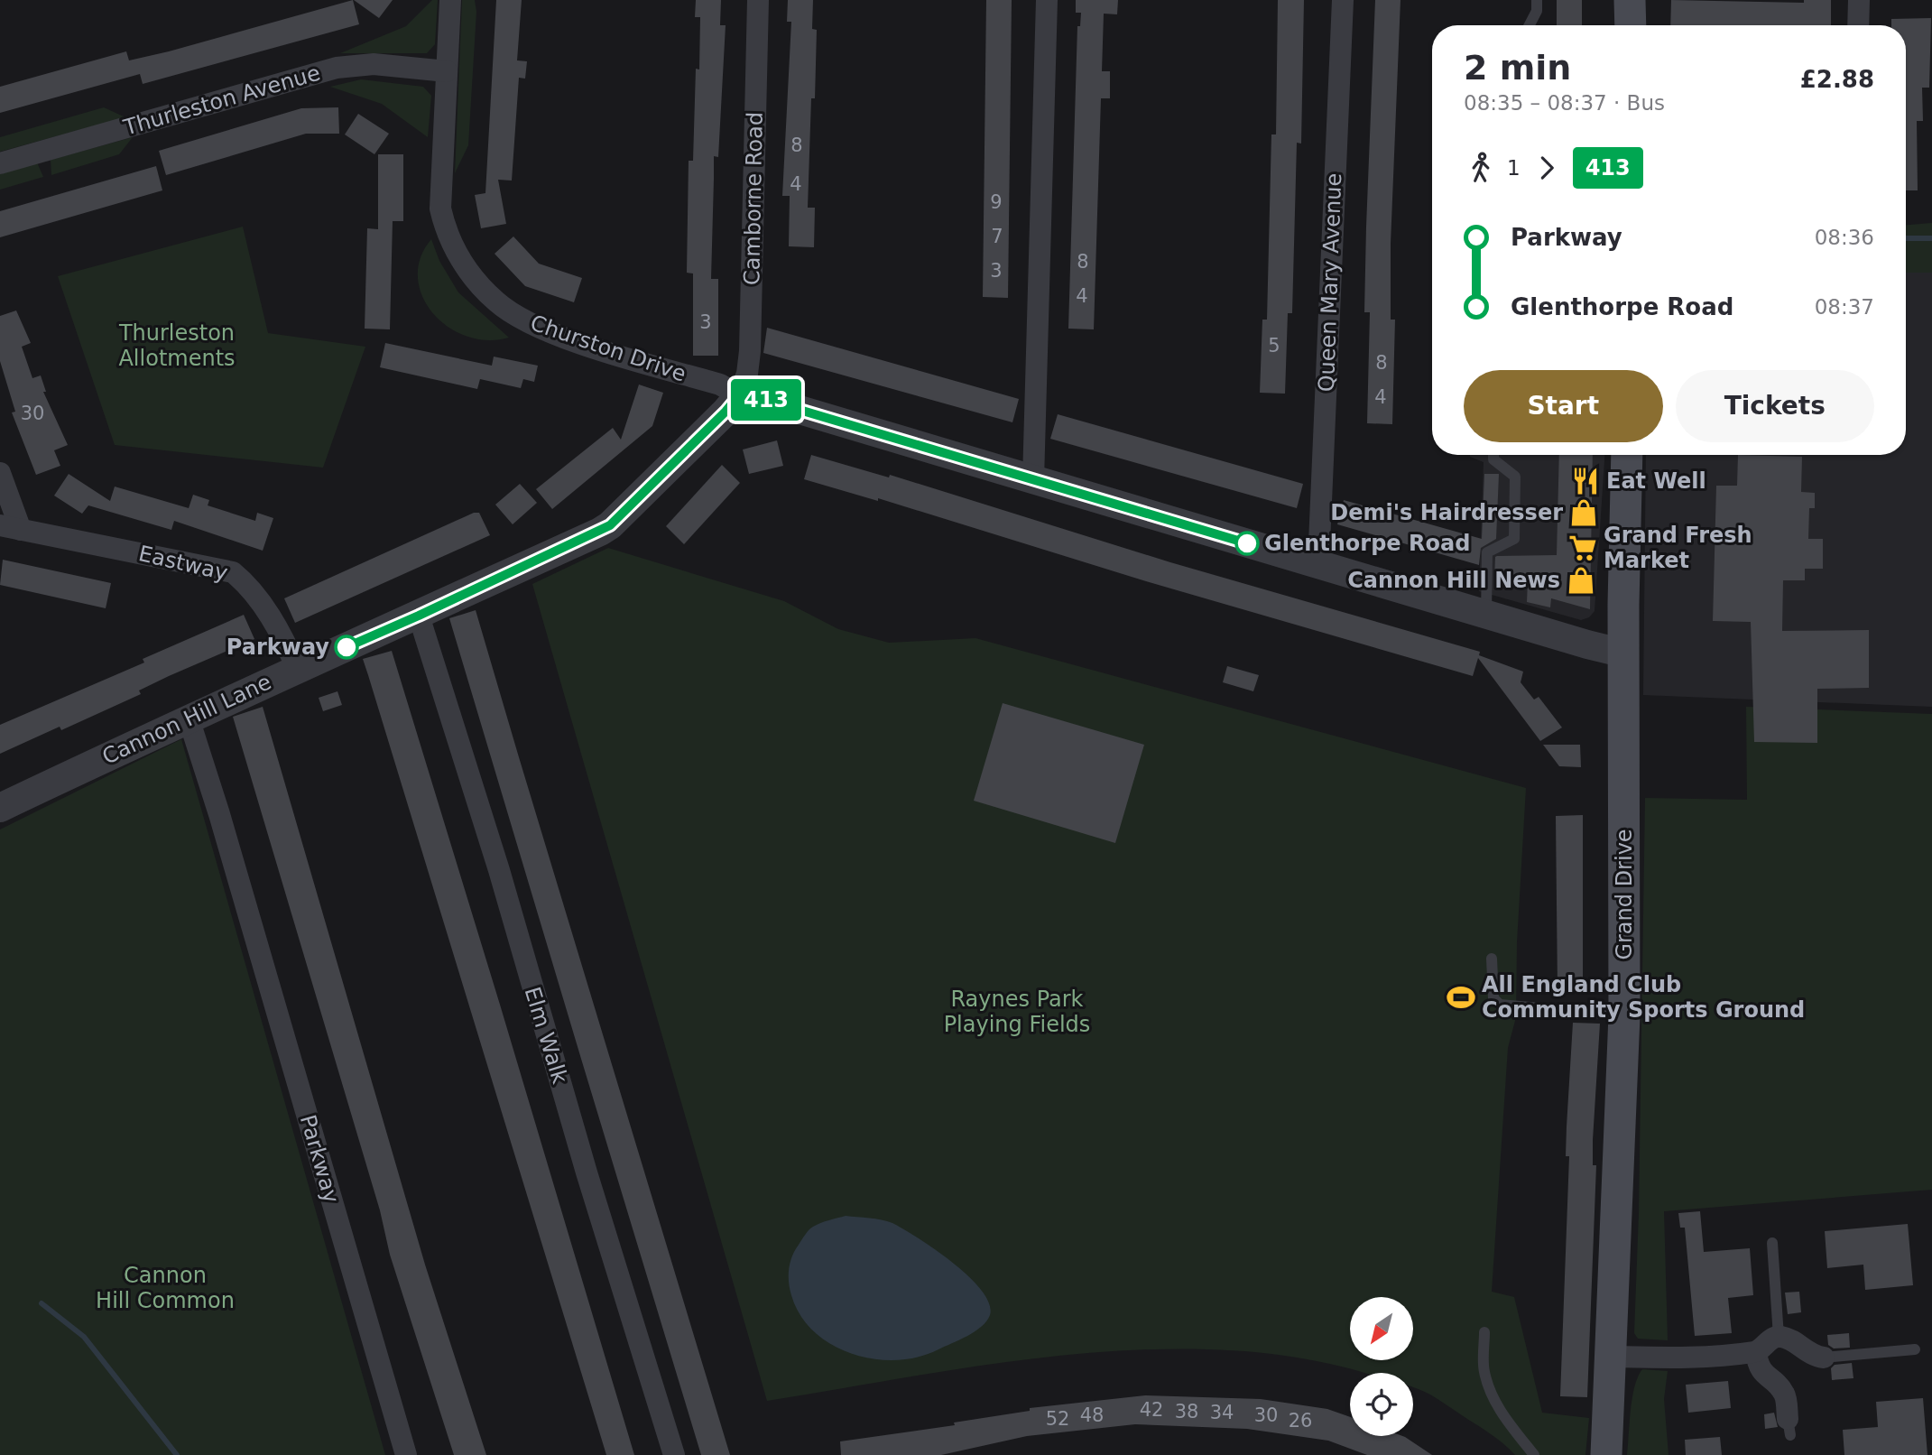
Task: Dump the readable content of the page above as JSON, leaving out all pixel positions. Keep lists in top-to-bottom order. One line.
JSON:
{"streets":{"main road":["Grand Drive"],"street":["Thurleston Avenue","Camborne Road","Queen Mary Avenue","Churston Drive","Eastway","Cannon Hill Lane","Elm Walk","Parkway"]},"crossings":[["Thurleston Avenue","Churston Drive"],["Camborne Road","Churston Drive"],["Camborne Road","Cannon Hill Lane"],["Churston Drive","Cannon Hill Lane"],["Eastway","Cannon Hill Lane"],["Cannon Hill Lane","Elm Walk"],["Cannon Hill Lane","Parkway"]],"parks":["Thurleston Allotments","Raynes Park Playing Fields","Cannon Hill Common"],"places":{"restaurant":["Eat Well"],"shop":["Demi's Hairdresser","Cannon Hill News"],"other":["Glenthorpe Road","Parkway"],"supermarket":["Grand Fresh Market"],"sports":["All England Club Community Sports Ground"]},"lines":["bus line 413"],"house_numbers":["8","4","9","7","8","3","4","3","5","8","4","30","42","38","34","48","30","52","26"],"north":"bottom left","page":{"on_map":"413","heading":["2 min","08:35 – 08:37 · Bus","£2.88"],"legs":["1","413"],"list":[{"name":"Parkway","value":"08:36"},{"name":"Glenthorpe Road","value":"08:37"}],"buttons":["Start","Tickets"]}}
